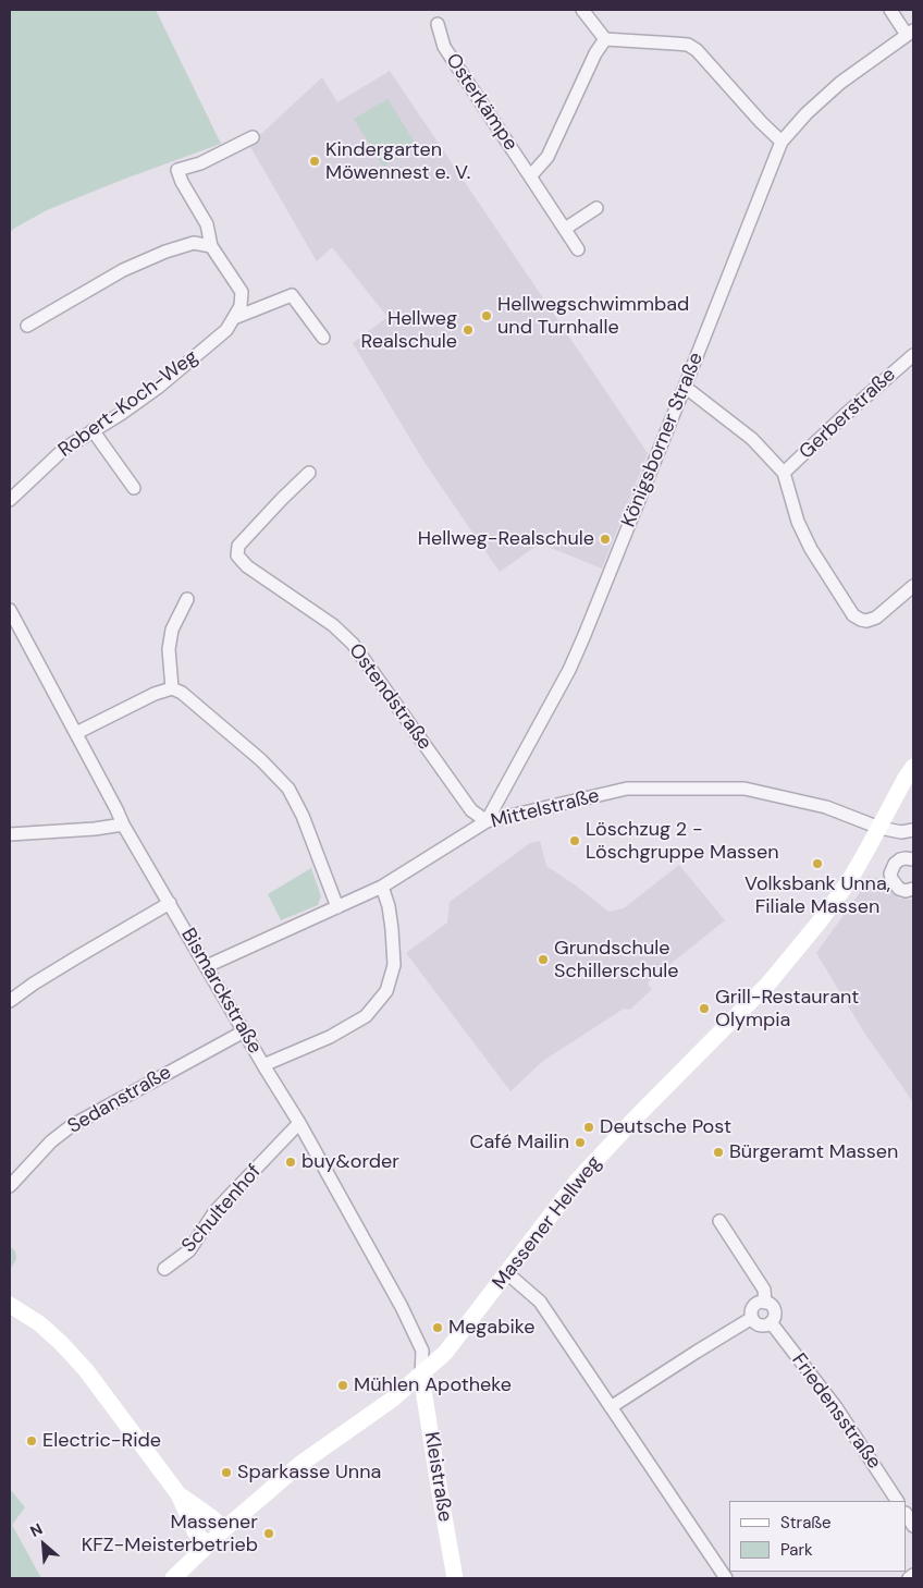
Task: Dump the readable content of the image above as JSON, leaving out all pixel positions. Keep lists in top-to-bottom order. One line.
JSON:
{"streets":{"main road":["Massener Hellweg","Kleistraße"],"street":["Osterkämpe","Robert-Koch-Weg","Gerberstraße","Königsborner Straße","Ostendstraße","Mittelstraße","Bismarckstraße","Sedanstraße","Schultenhof","Friedensstraße"]},"crossings":[["Königsborner Straße","Ostendstraße"],["Königsborner Straße","Mittelstraße"],["Ostendstraße","Mittelstraße"],["Mittelstraße","Bismarckstraße"],["Mittelstraße","Massener Hellweg"],["Bismarckstraße","Sedanstraße"],["Bismarckstraße","Schultenhof"],["Bismarckstraße","Massener Hellweg"],["Bismarckstraße","Kleistraße"],["Massener Hellweg","Kleistraße"]],"places":["Kindergarten Möwennest e. V.","Hellwegschwimmbad und Turnhalle","Hellweg Realschule","Hellweg-Realschule","Löschzug 2 - Löschgruppe Massen","Volksbank Unna, Filiale Massen","Grundschule Schillerschule","Grill-Restaurant Olympia","Deutsche Post","Café Mailin","Bürgeramt Massen","buy&order","Megabike","Mühlen Apotheke","Electric-Ride","Sparkasse Unna","Massener KFZ-Meisterbetrieb"],"legend":["Straße","Park"],"north":"top left"}
